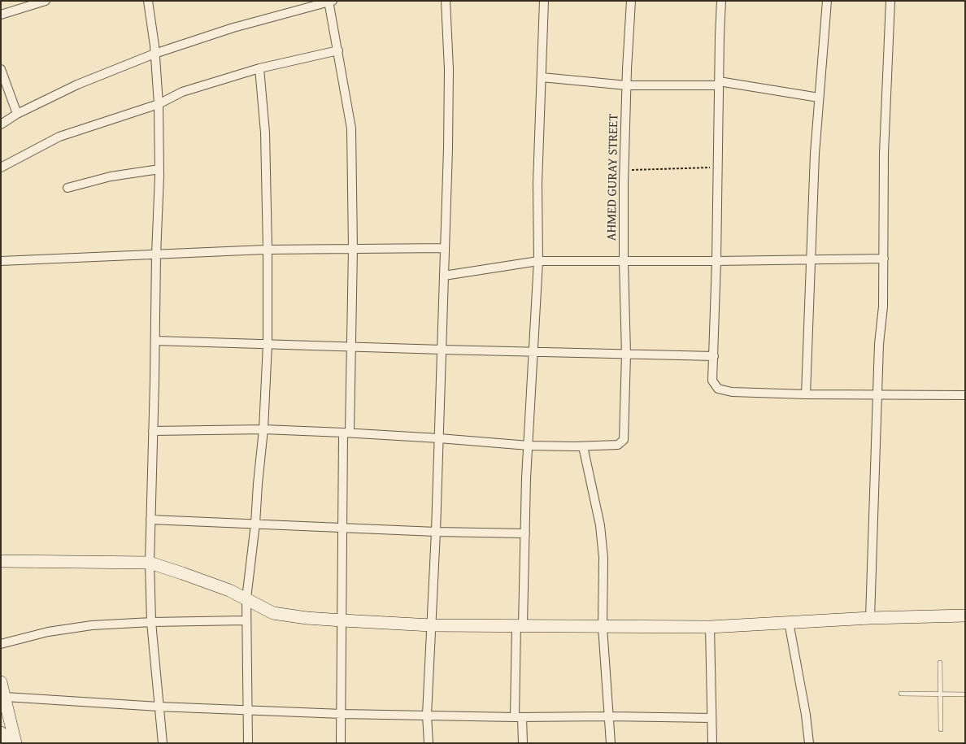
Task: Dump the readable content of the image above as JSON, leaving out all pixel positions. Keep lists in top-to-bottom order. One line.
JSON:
{"streets":{"street":["AHMED GURAY STREET"]}}
